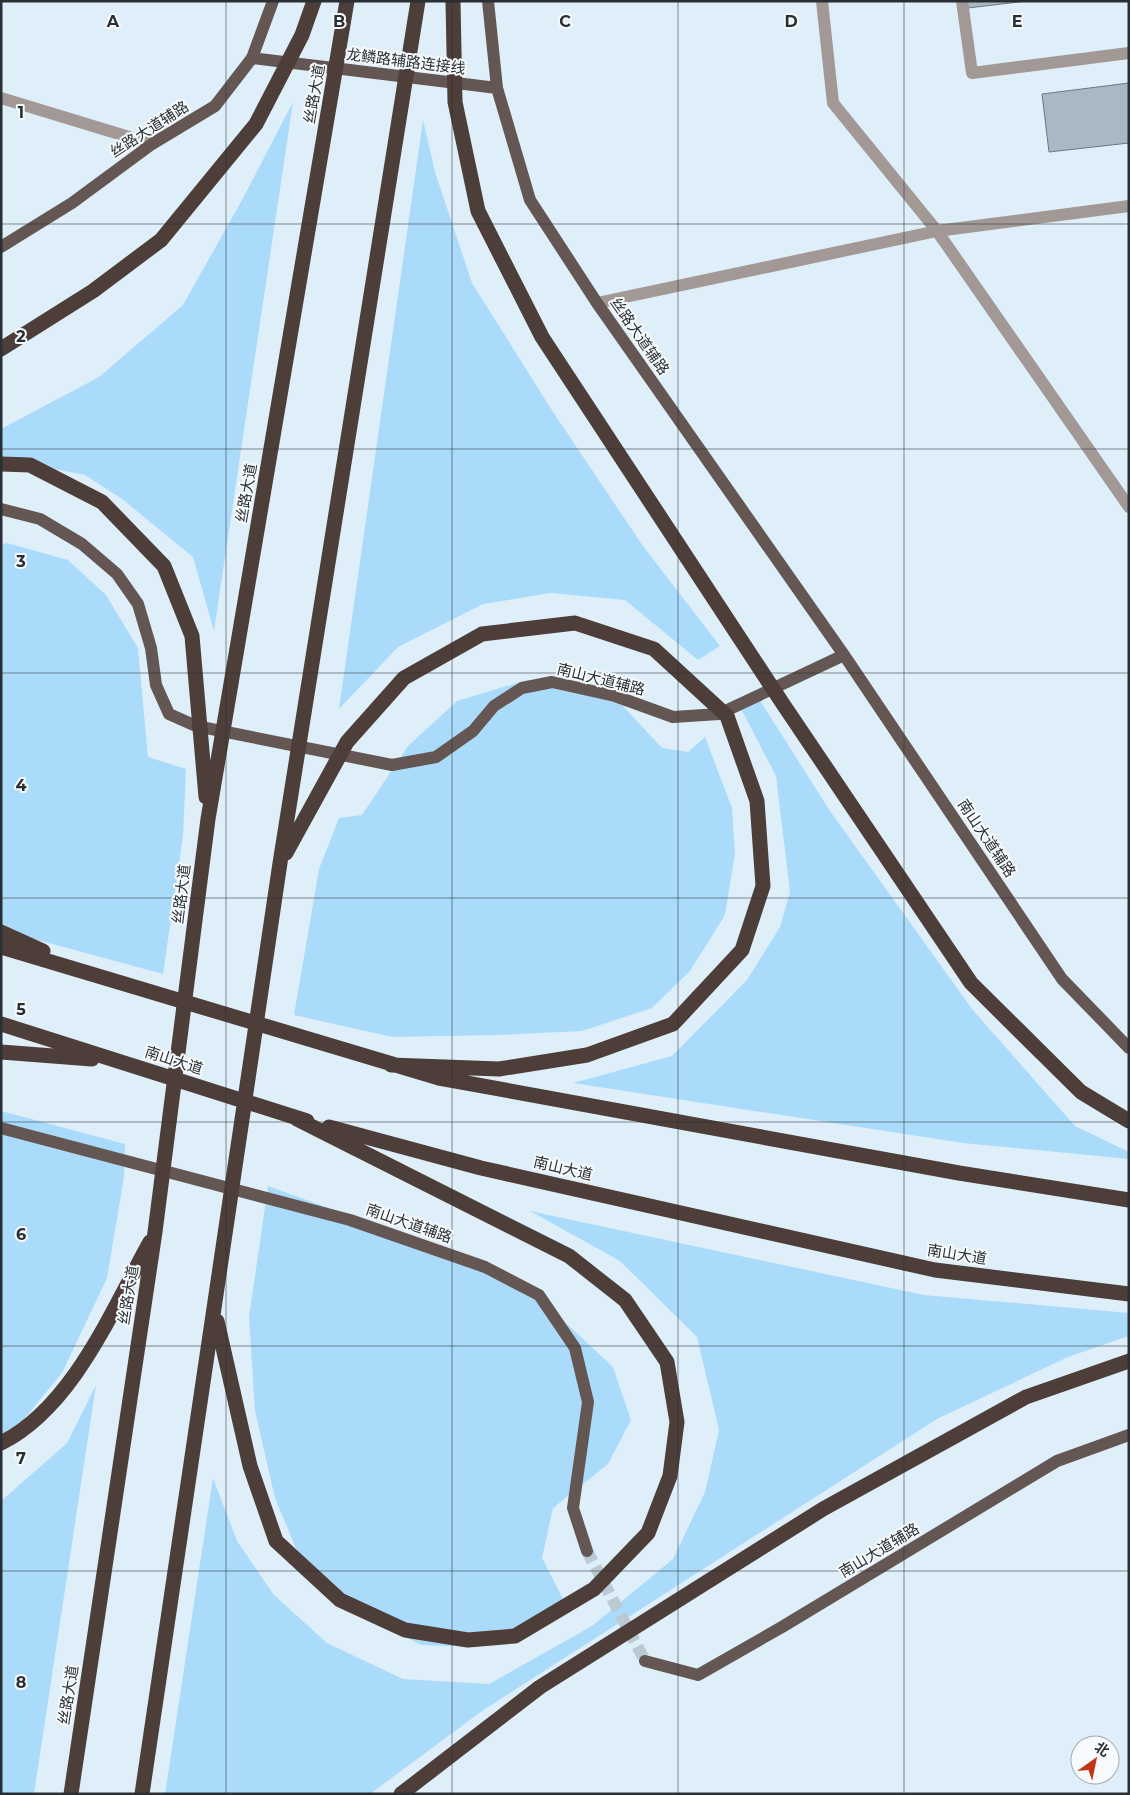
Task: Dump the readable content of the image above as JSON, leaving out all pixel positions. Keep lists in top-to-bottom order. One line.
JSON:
{"streets":{"highway":["丝路大道","南山大道"],"main road":["龙鳞路辅路连接线","丝路大道辅路","南山大道辅路"]},"crossings":[["龙鳞路辅路连接线","丝路大道辅路"],["丝路大道辅路","南山大道辅路"]],"north":"top right","grid":{"columns":["A","B","C","D","E"],"rows":["1","2","3","4","5","6","7","8"]}}
